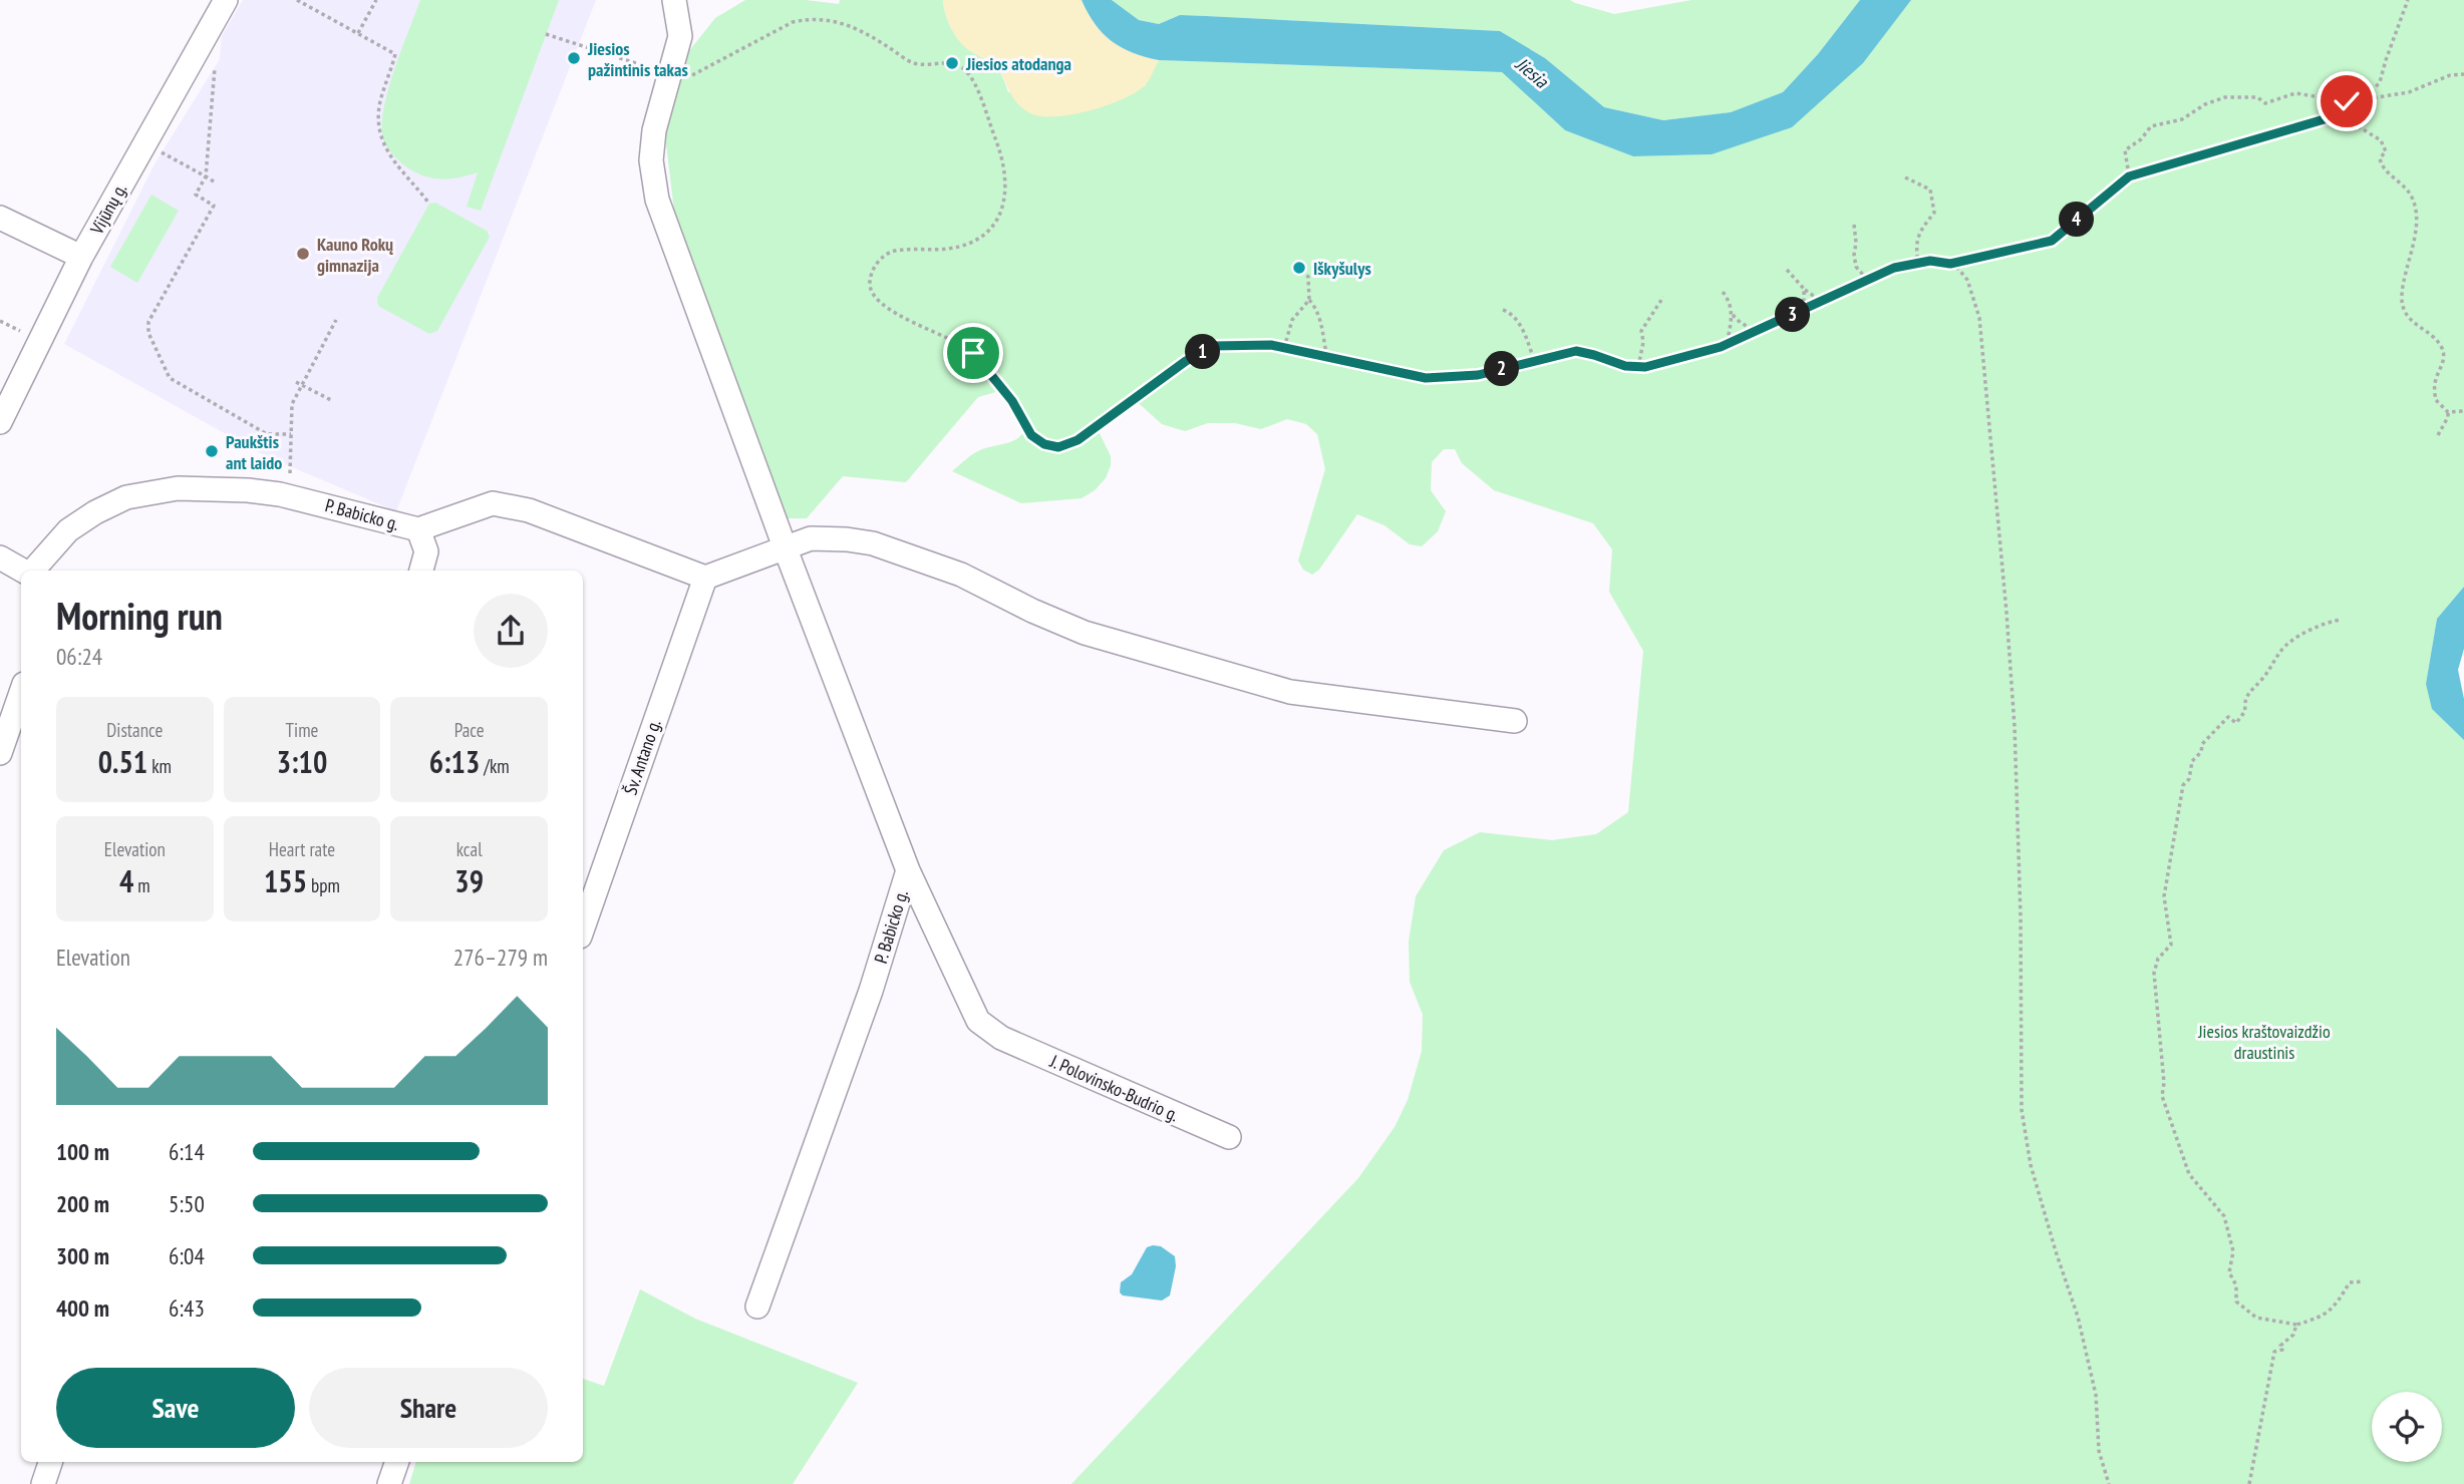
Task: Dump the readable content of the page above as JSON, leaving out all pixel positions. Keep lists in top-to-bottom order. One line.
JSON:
{"streets":{"street":["Vijūnų g.","P. Babicko g.","Šv. Antano g.","J. Polovinsko-Budrio g."]},"crossings":[["P. Babicko g.","Šv. Antano g."],["P. Babicko g.","J. Polovinsko-Budrio g."]],"water":["Jiesia"],"parks":["Jiesios kraštovaizdžio draustinis"],"places":["Jiesios pažintinis takas","Jiesios atodanga","Kauno Rokų gimnazija","Iškyšulys","Paukštis ant laido"],"page":{"pins":["4","3","1","2"],"heading":["Morning run","06:24"],"stats":[["Distance","0.51 km"],["Time","3:10"],["Pace","6:13 /km"],["Elevation","4 m"],["Heart rate","155 bpm"],["kcal","39"]],"chart":["Elevation","276–279 m"],"list":[{"name":"100 m","note":"6:14"},{"name":"200 m","note":"5:50"},{"name":"300 m","note":"6:04"},{"name":"400 m","note":"6:43"}],"buttons":["Save","Share"]}}
